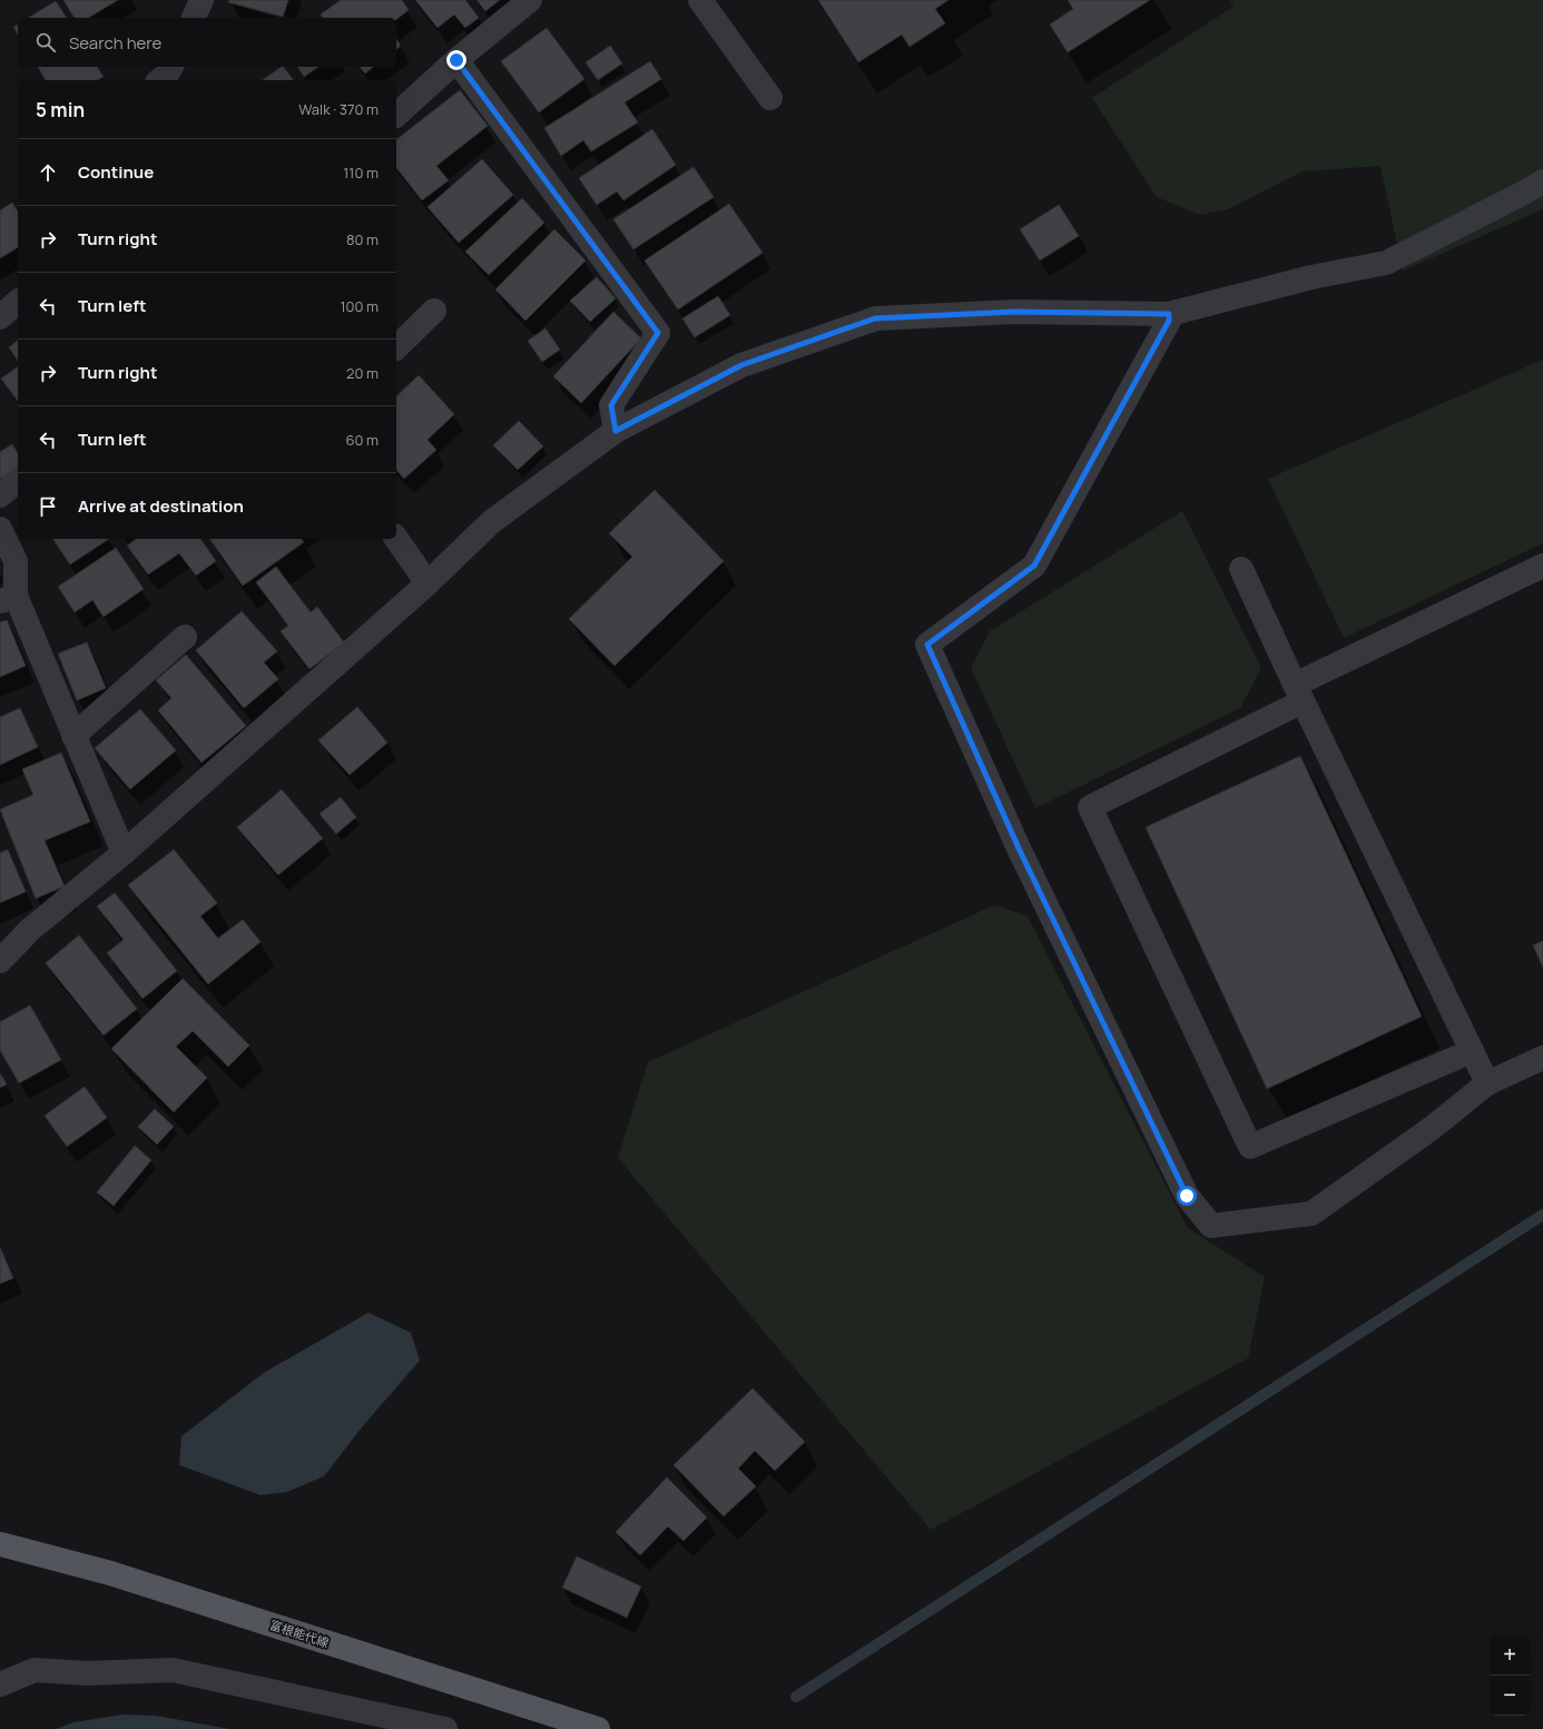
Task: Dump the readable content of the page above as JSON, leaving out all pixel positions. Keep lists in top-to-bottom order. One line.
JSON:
{"streets":{"main road":["富根能代線"]},"page":{"search":"Search here","heading":["5 min","Walk · 370 m"],"list":[["Continue","110 m"],["Turn right","80 m"],["Turn left","100 m"],["Turn right","20 m"],["Turn left","60 m"],"Arrive at destination"],"map_buttons":["+","−"]}}
